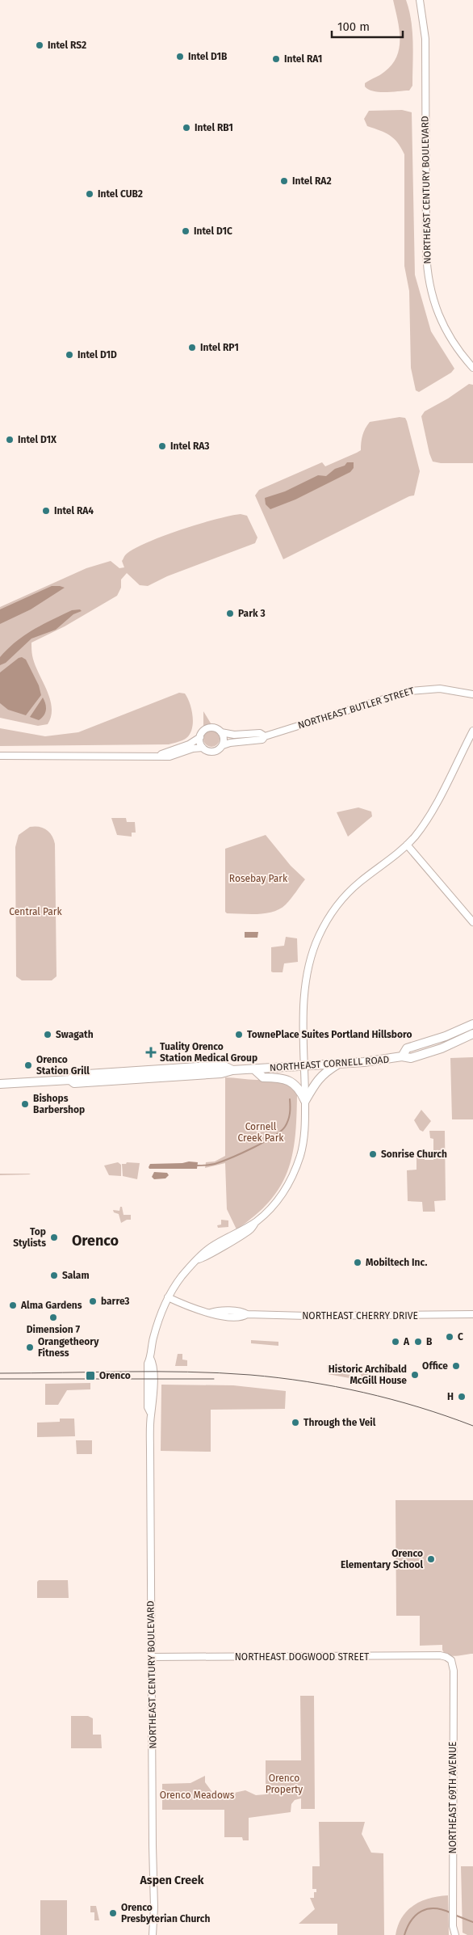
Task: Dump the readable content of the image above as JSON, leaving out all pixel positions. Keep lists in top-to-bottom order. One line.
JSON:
{"streets":{"highway":["NORTHEAST CORNELL ROAD"],"main road":["NORTHEAST CENTURY BOULEVARD","NORTHEAST BUTLER STREET","NORTHEAST CHERRY DRIVE","NORTHEAST DOGWOOD STREET","NORTHEAST 69TH AVENUE"]},"crossings":[["NORTHEAST CENTURY BOULEVARD","NORTHEAST CORNELL ROAD"],["NORTHEAST CENTURY BOULEVARD","NORTHEAST CHERRY DRIVE"],["NORTHEAST CENTURY BOULEVARD","NORTHEAST DOGWOOD STREET"],["NORTHEAST DOGWOOD STREET","NORTHEAST 69TH AVENUE"]],"districts":["Orenco","Aspen Creek"],"parks":["Rosebay Park","Central Park","Cornell Creek Park","Orenco Property","Orenco Meadows"],"places":{"other":["Intel RS2","Intel D1B","Intel RA1","Intel RB1","Intel RA2","Intel CUB2","Intel D1C","Intel RP1","Intel D1D","Intel D1X","Intel RA3","Intel RA4","Park 3","Swagath","TownePlace Suites Portland Hillsboro","Orenco Station Grill","Bishops Barbershop","Sonrise Church","Top Stylists","Mobiltech Inc.","Salam","barre3","Alma Gardens","Dimension 7","C","A","B","Orangetheory Fitness","Office","Historic Archibald McGill House","H","Through the Veil","Orenco Elementary School","Orenco Presbyterian Church"],"health":["Tuality Orenco Station Medical Group"],"transit":["Orenco"]},"scale_bar":"100 m"}
